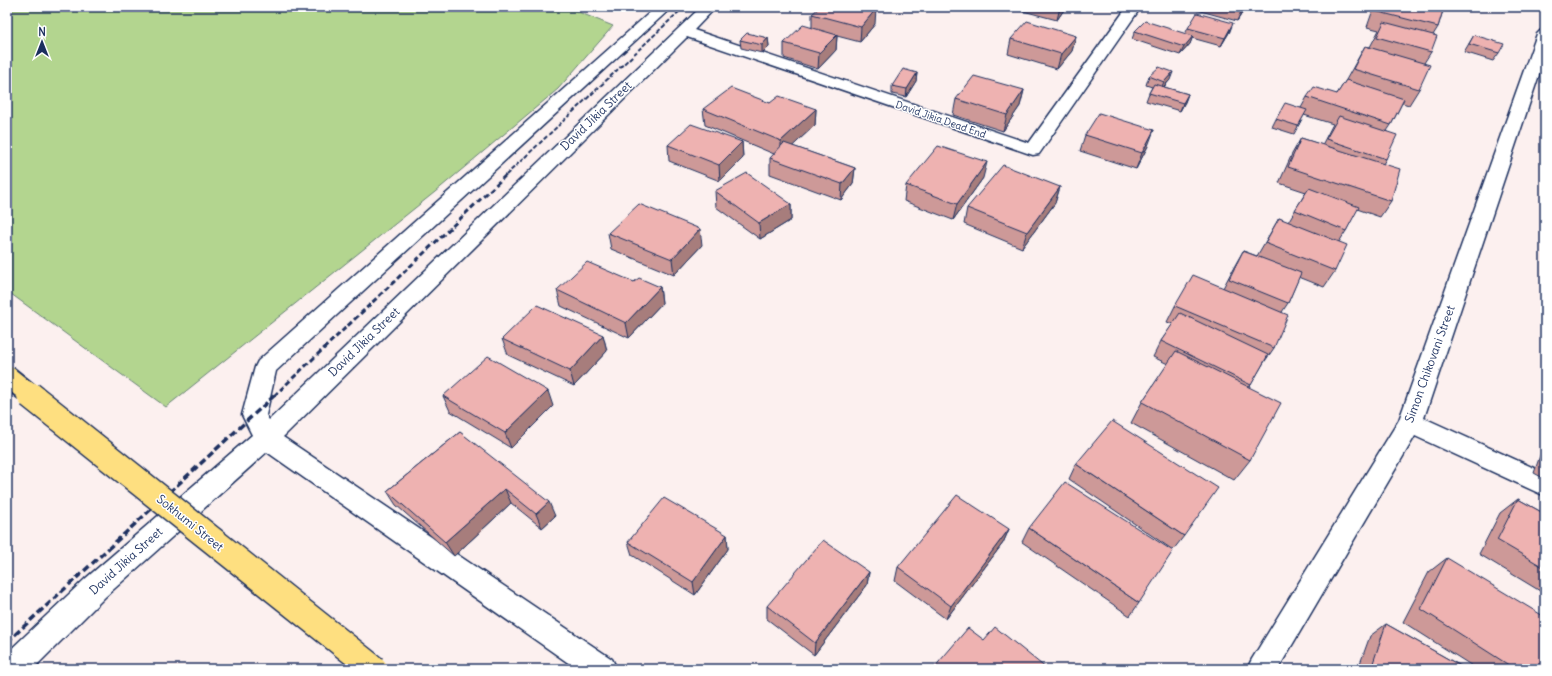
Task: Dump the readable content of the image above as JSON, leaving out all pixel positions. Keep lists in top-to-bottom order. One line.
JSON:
{"streets":{"highway":["Sokhumi Street"],"street":["David Jikia Street","David Jikia Dead End","Simon Chikovani Street"]},"crossings":[["David Jikia Street","David Jikia Dead End"]],"north":"top"}
